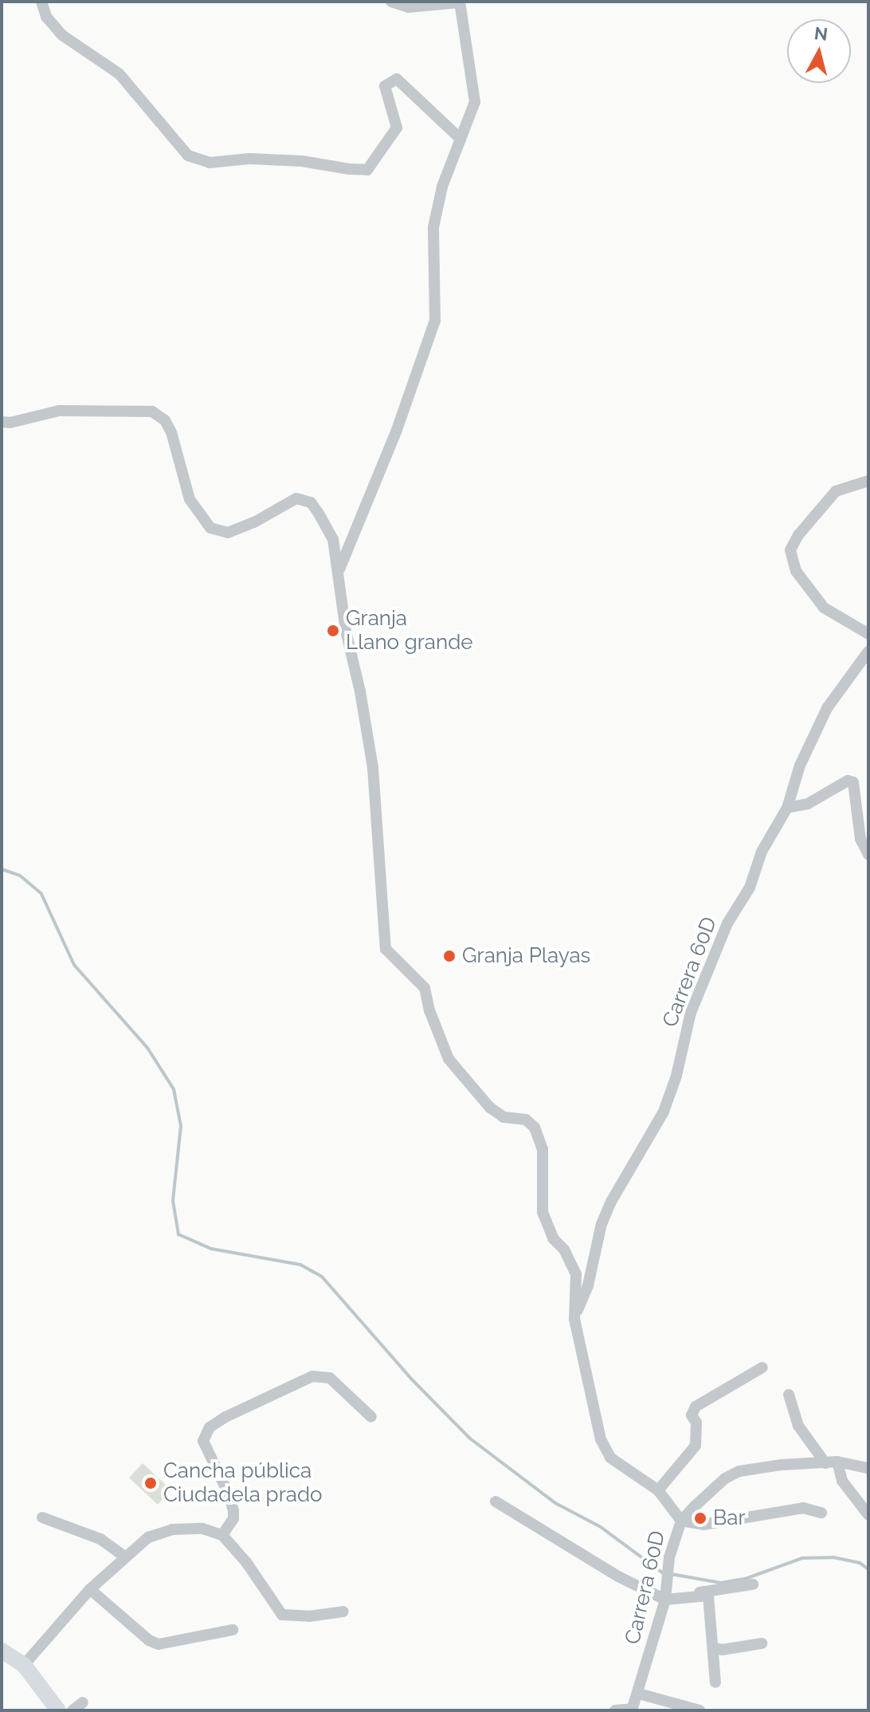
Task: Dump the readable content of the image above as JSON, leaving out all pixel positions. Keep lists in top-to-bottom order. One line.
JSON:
{"streets":{"street":["Carrera 60D"]},"places":["Granja Llano grande","Granja Playas","Cancha pública Ciudadela prado","Bar"],"north":"top"}
